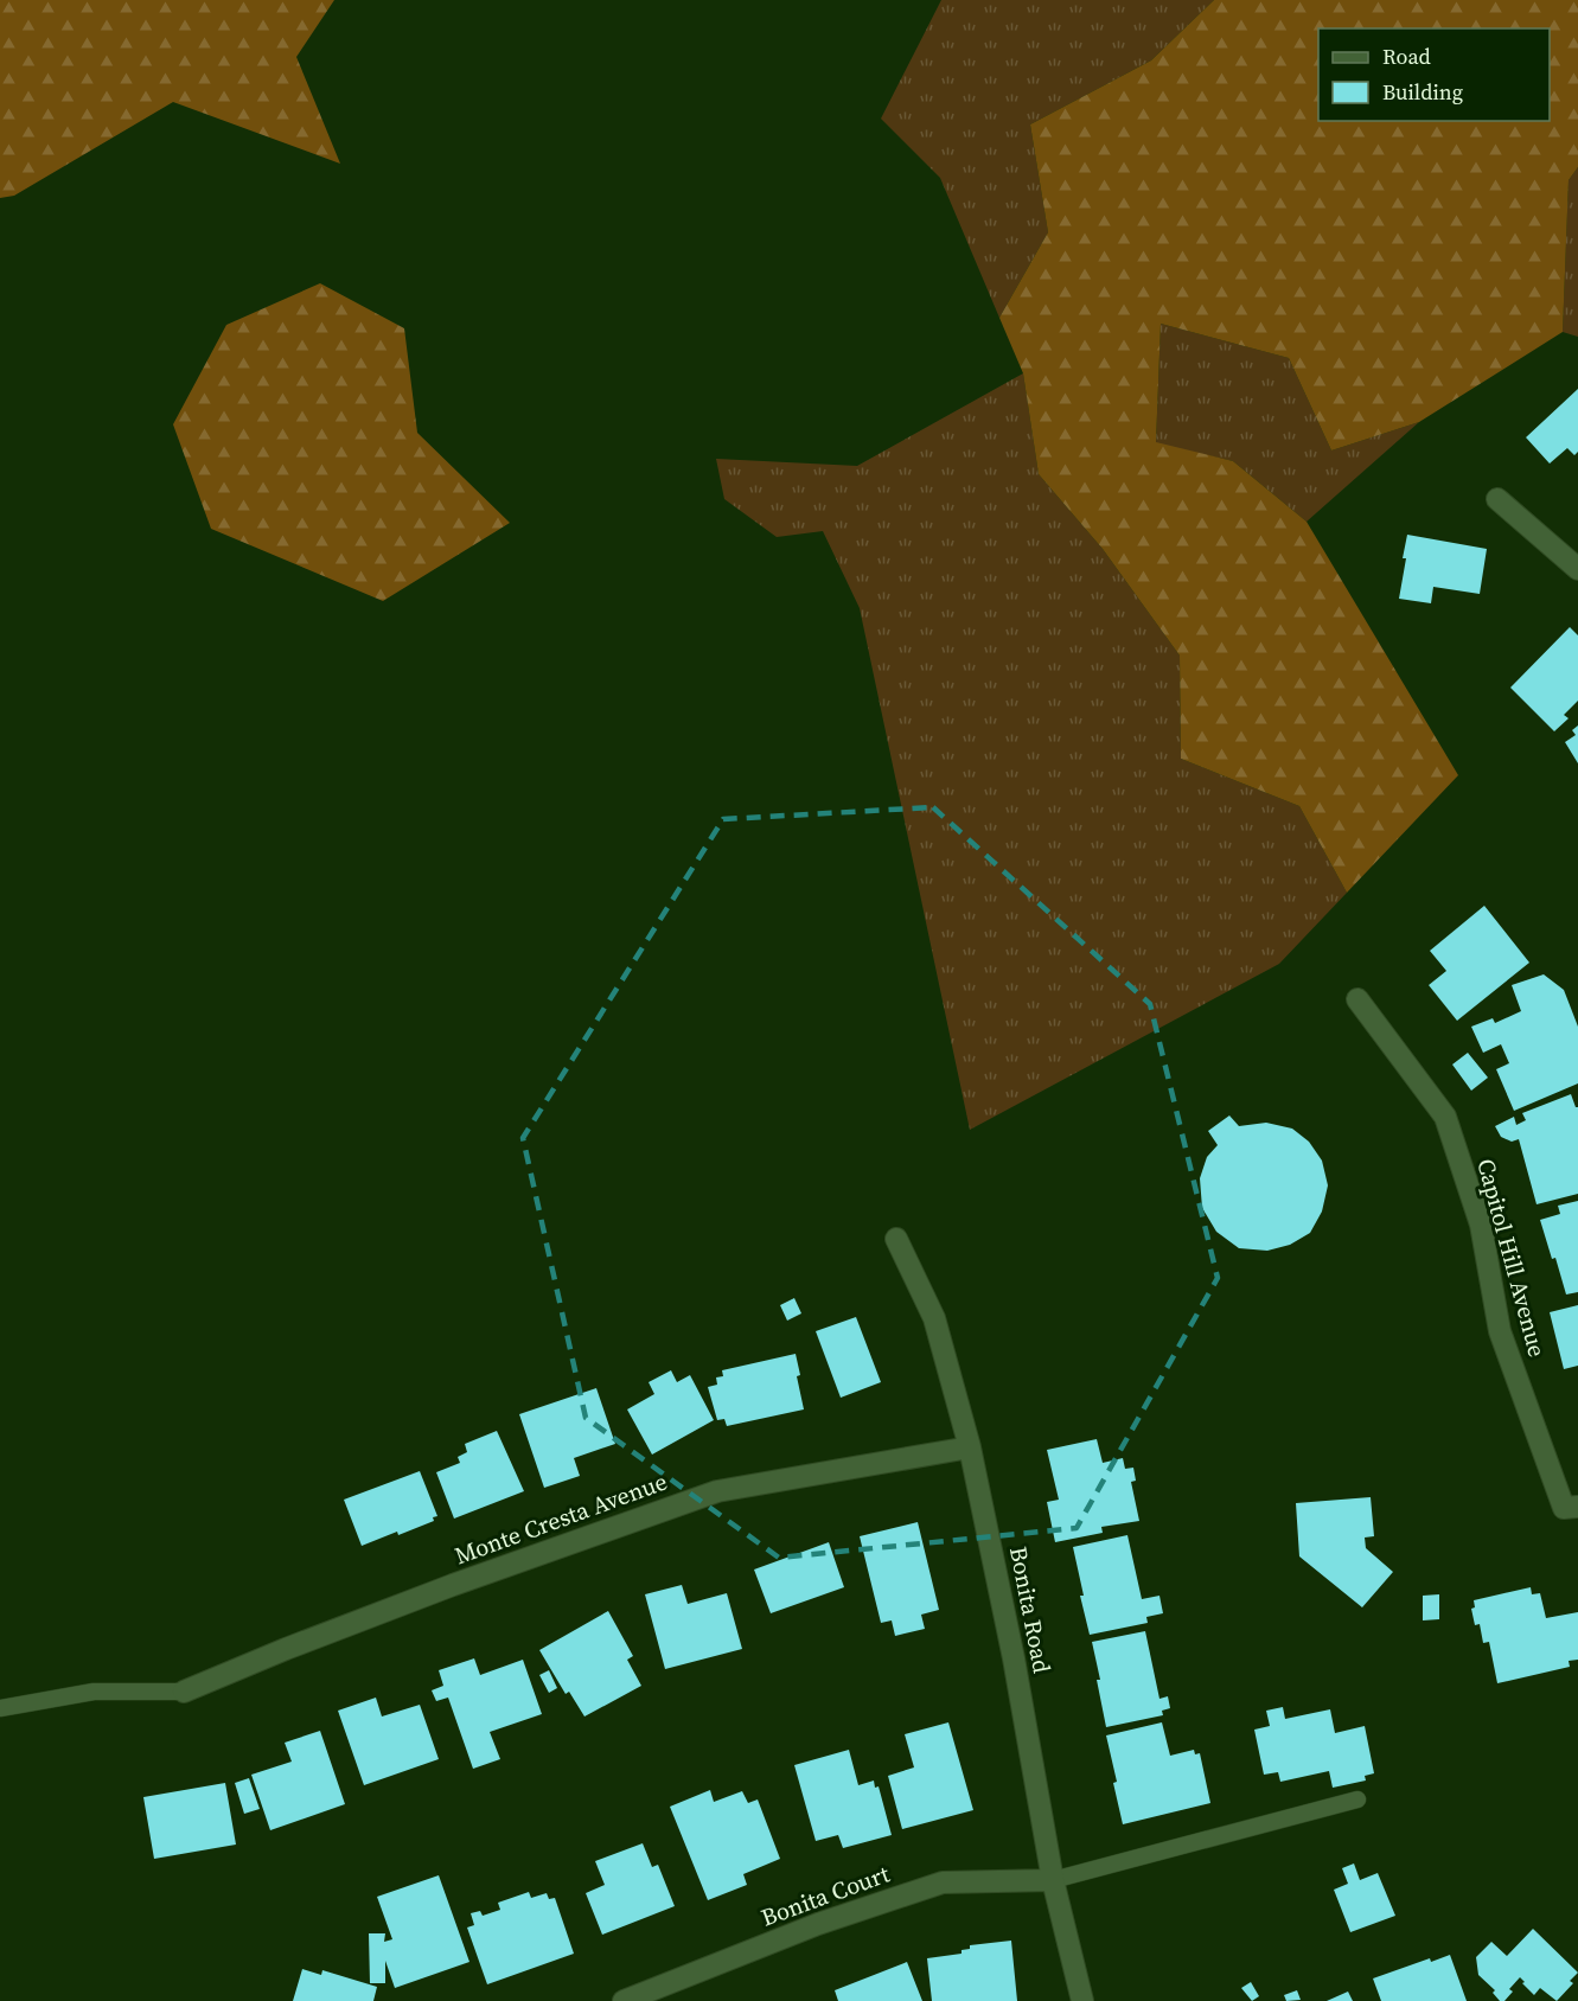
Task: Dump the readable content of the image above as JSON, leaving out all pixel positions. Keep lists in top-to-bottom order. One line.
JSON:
{"streets":{"street":["Capitol Hill Avenue","Monte Cresta Avenue","Bonita Road","Bonita Court"]},"crossings":[["Monte Cresta Avenue","Bonita Road"],["Bonita Road","Bonita Court"]],"legend":["Road","Building"]}
